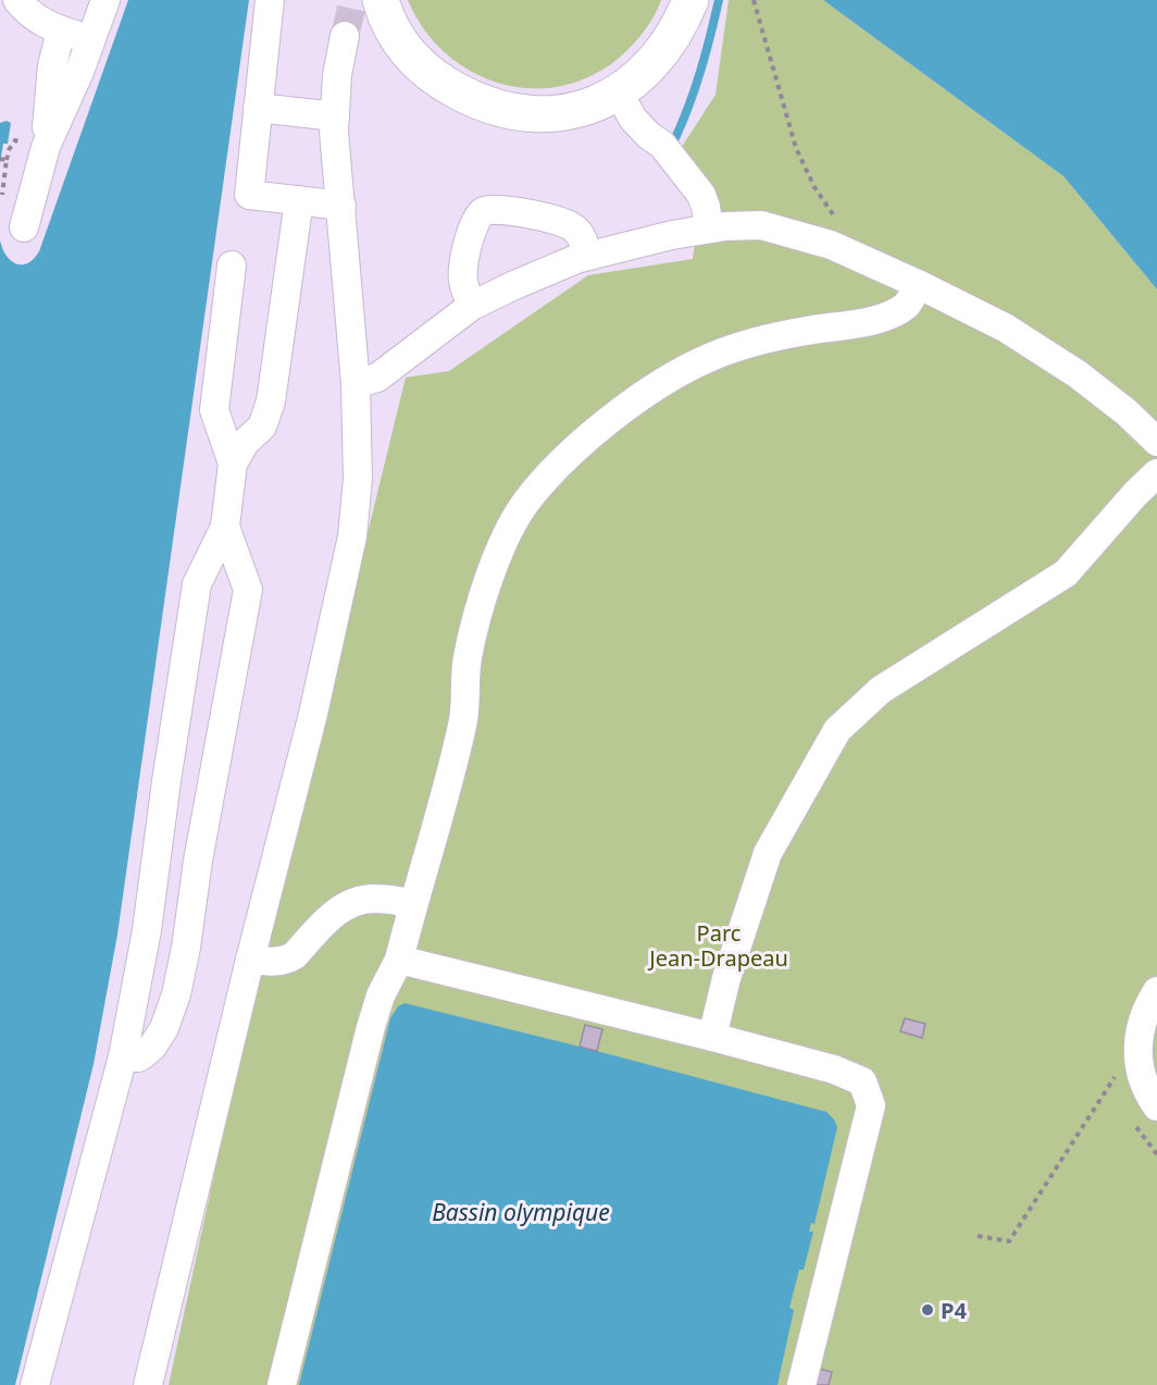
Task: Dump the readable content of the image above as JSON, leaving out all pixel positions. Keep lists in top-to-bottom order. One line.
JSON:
{"water":["Bassin olympique"],"parks":["Parc Jean-Drapeau"],"places":["P4"]}
